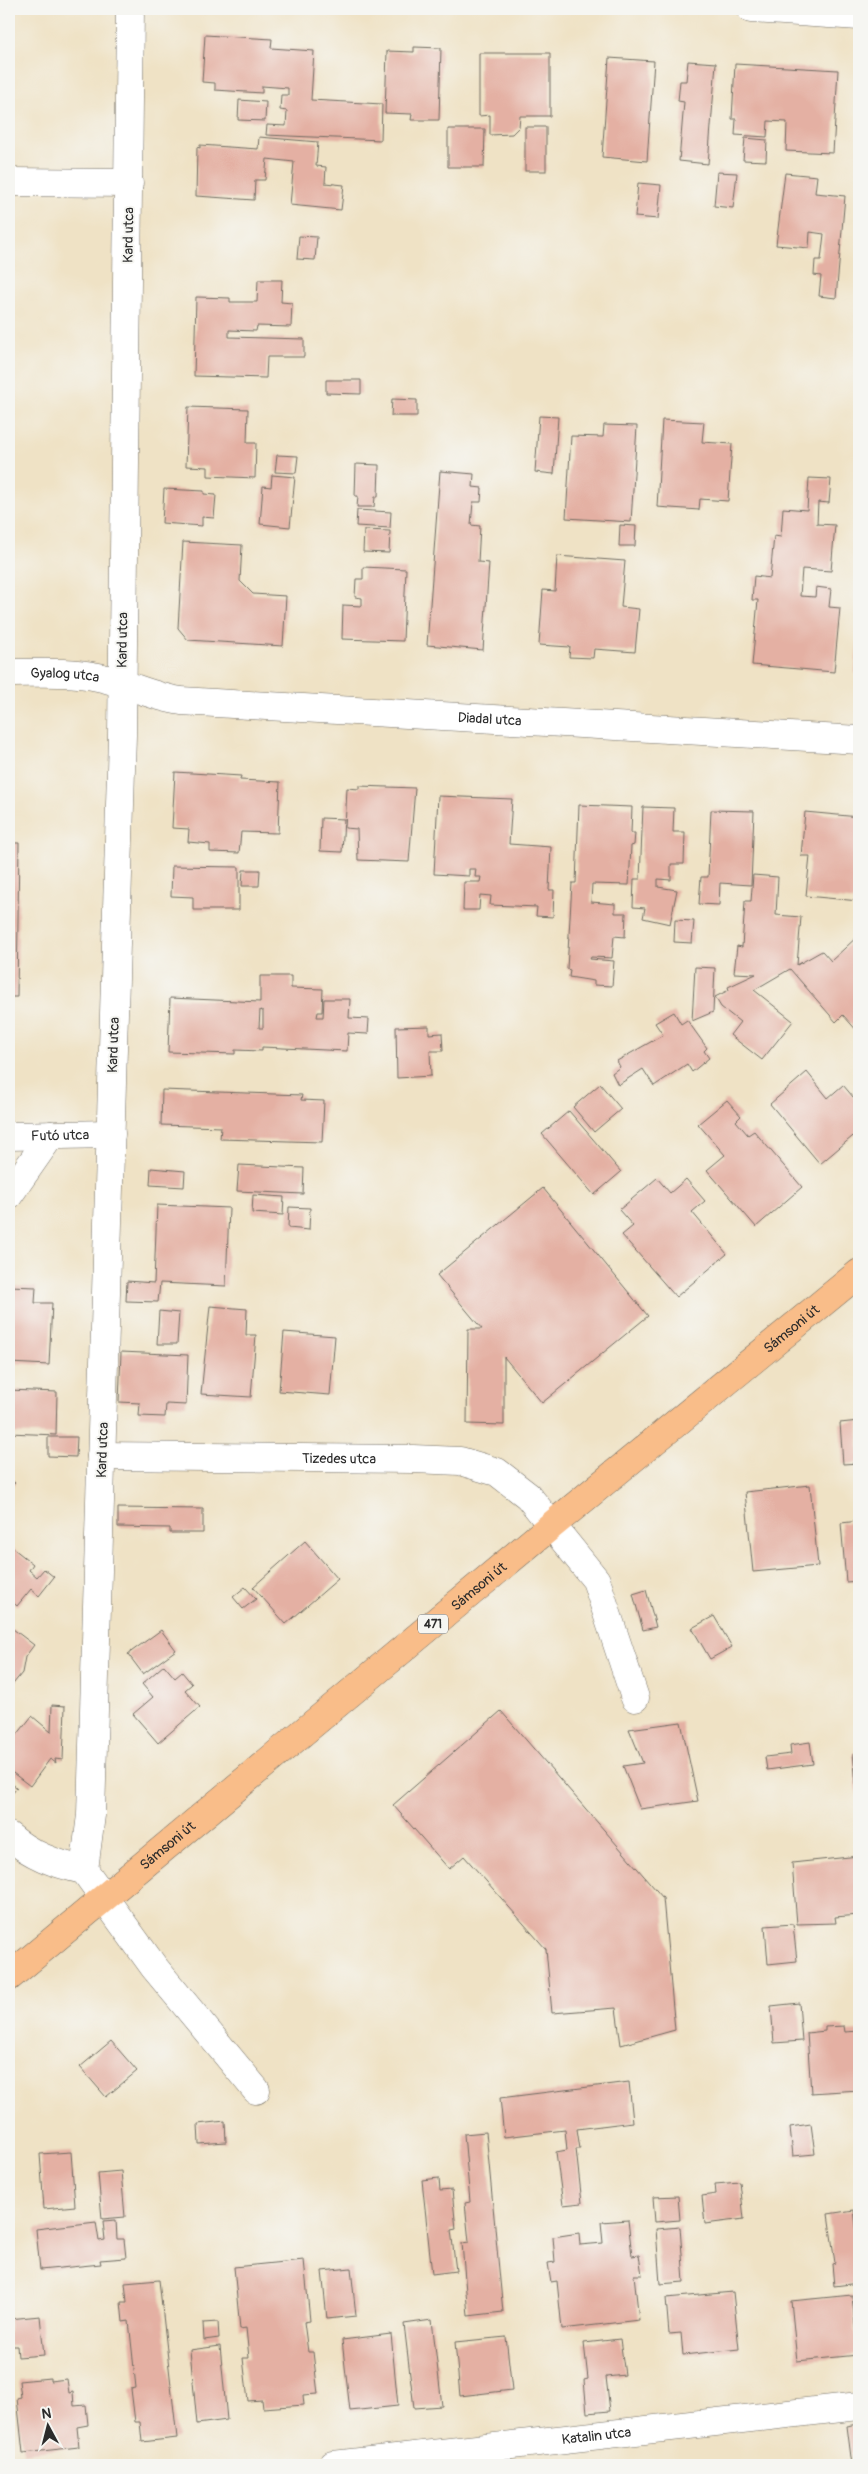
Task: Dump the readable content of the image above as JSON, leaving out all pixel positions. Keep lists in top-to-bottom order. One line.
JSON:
{"streets":{"main road":["Sámsoni út","471"],"street":["Kard utca","Gyalog utca","Diadal utca","Futó utca","Tizedes utca","Katalin utca"]},"crossings":[["Kard utca","Gyalog utca"],["Kard utca","Diadal utca"],["Kard utca","Futó utca"],["Kard utca","Tizedes utca"],["Gyalog utca","Diadal utca"],["Sámsoni út","Tizedes utca"]],"north":"top"}
